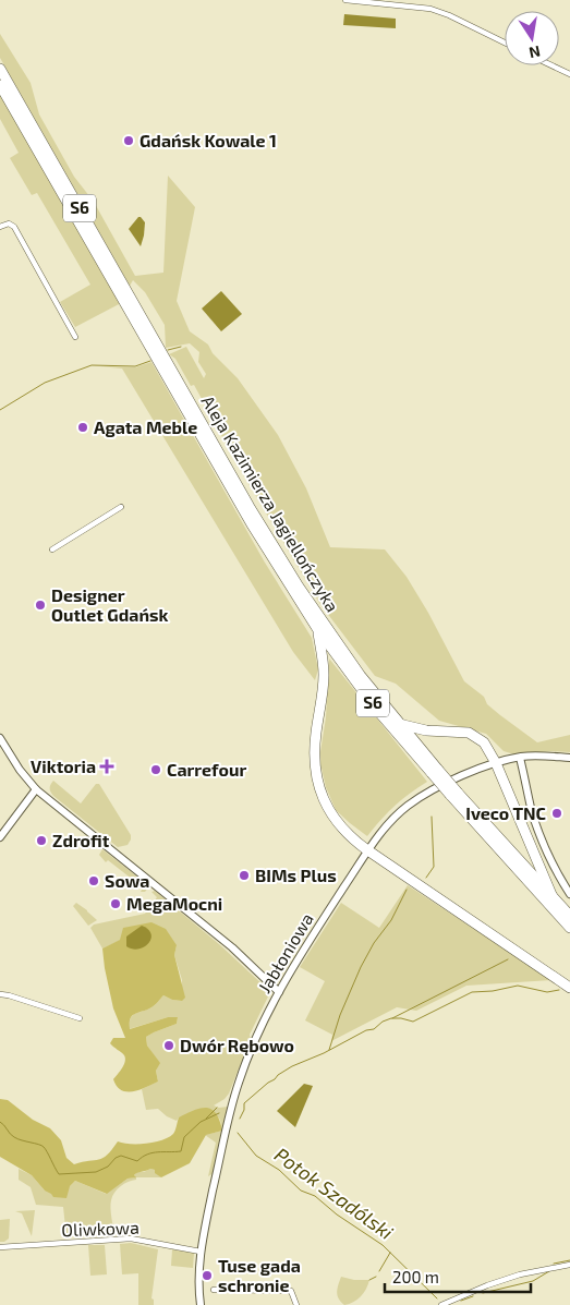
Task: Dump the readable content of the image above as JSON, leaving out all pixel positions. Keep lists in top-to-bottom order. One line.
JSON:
{"streets":{"highway":["S6","Aleja Kazimierza Jagiellończyka"],"main road":["Jabłoniowa"],"street":["Oliwkowa"]},"crossings":[["Jabłoniowa","Oliwkowa"]],"water":["Potok Szadólski"],"places":{"other":["Gdańsk Kowale 1","Agata Meble","Designer Outlet Gdańsk","Carrefour","Iveco TNC","Zdrofit","BIMs Plus","Sowa","MegaMocni","Dwór Rębowo","Tuse gada schronie"],"health":["Viktoria"]},"scale_bar":"200 m","north":"bottom"}
